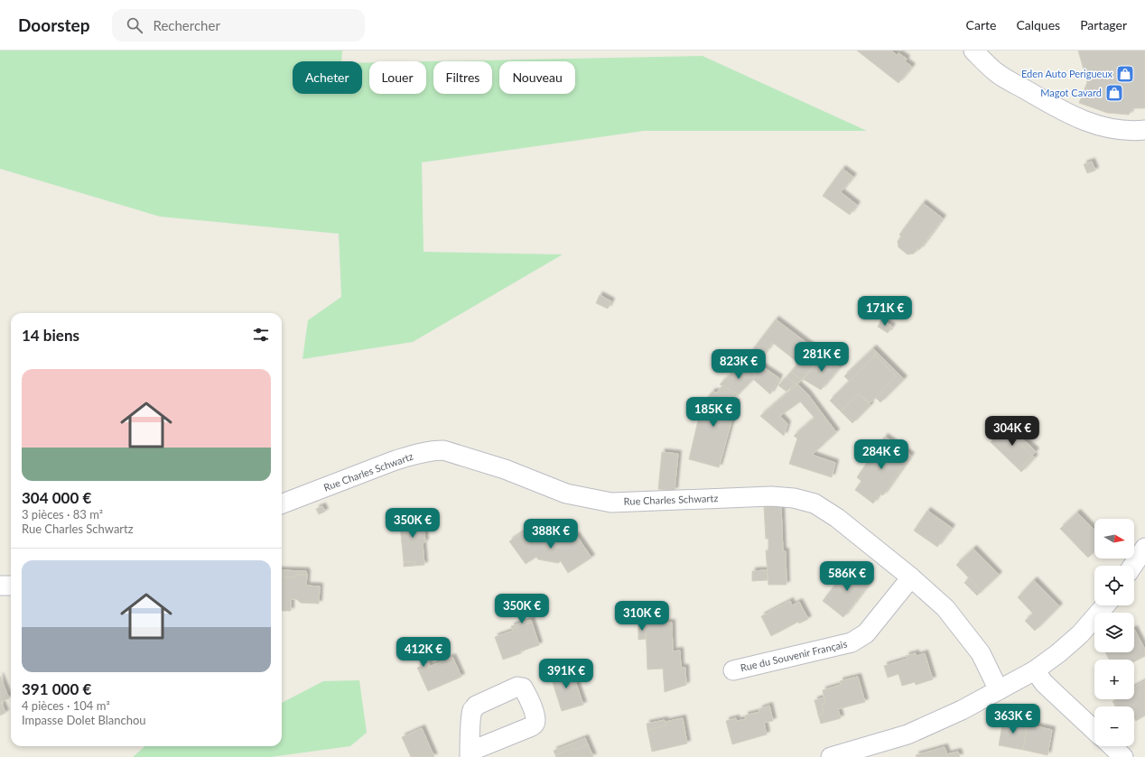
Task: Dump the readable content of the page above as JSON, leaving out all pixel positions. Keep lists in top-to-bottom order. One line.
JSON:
{"streets":{"street":["Rue Charles Schwartz","Rue du Souvenir Français"]},"crossings":[["Rue Charles Schwartz","Rue du Souvenir Français"]],"places":{"shop":["Eden Auto Perigueux","Magot Cavard"]},"north":"right","page":{"header":"Doorstep","search":"Rechercher","nav":["Carte","Calques","Partager"],"chip":["Acheter","Louer","Filtres","Nouveau"],"price":["171K €","281K €","823K €","185K €","304K €","284K €","350K €","388K €","586K €","350K €","310K €","412K €","391K €","363K €"],"heading":"14 biens","list":[{"name":"304 000 €","note":"3 pièces · 83 m² · Rue Charles Schwartz"},{"name":"391 000 €","note":"4 pièces · 104 m² · Impasse Dolet Blanchou"}],"map_buttons":["+","−"]}}
